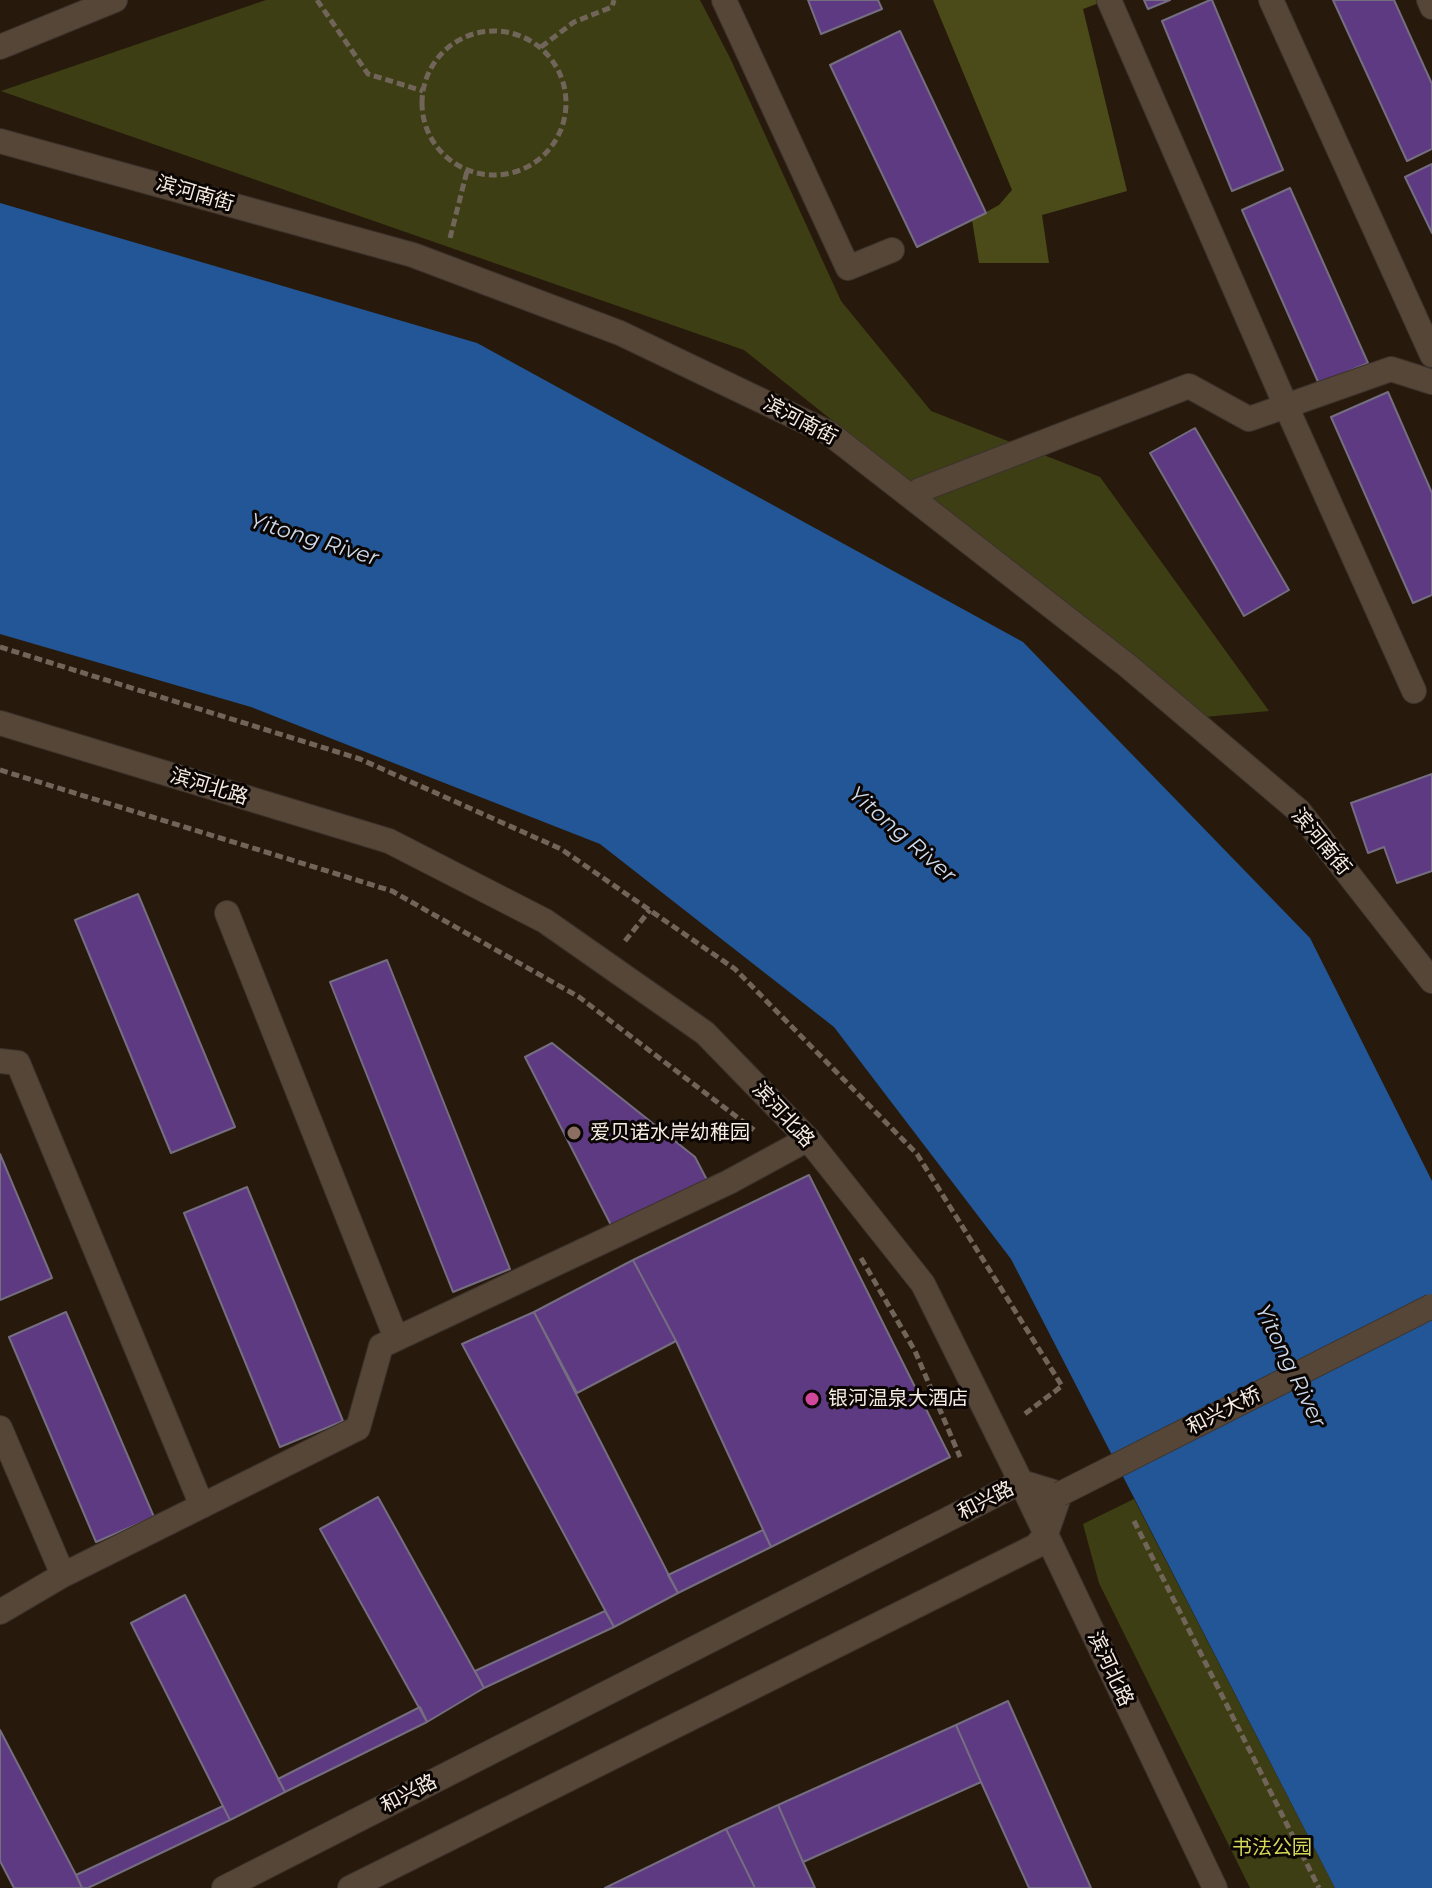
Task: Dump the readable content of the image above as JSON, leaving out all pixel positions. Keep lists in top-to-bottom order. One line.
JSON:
{"streets":{"street":["滨河南街","滨河北路","和兴大桥","和兴路"]},"crossings":[["滨河北路","和兴路"],["和兴大桥","和兴路"]],"water":["Yitong River"],"parks":["书法公园"],"places":["爱贝诺水岸幼稚园","银河温泉大酒店"]}
